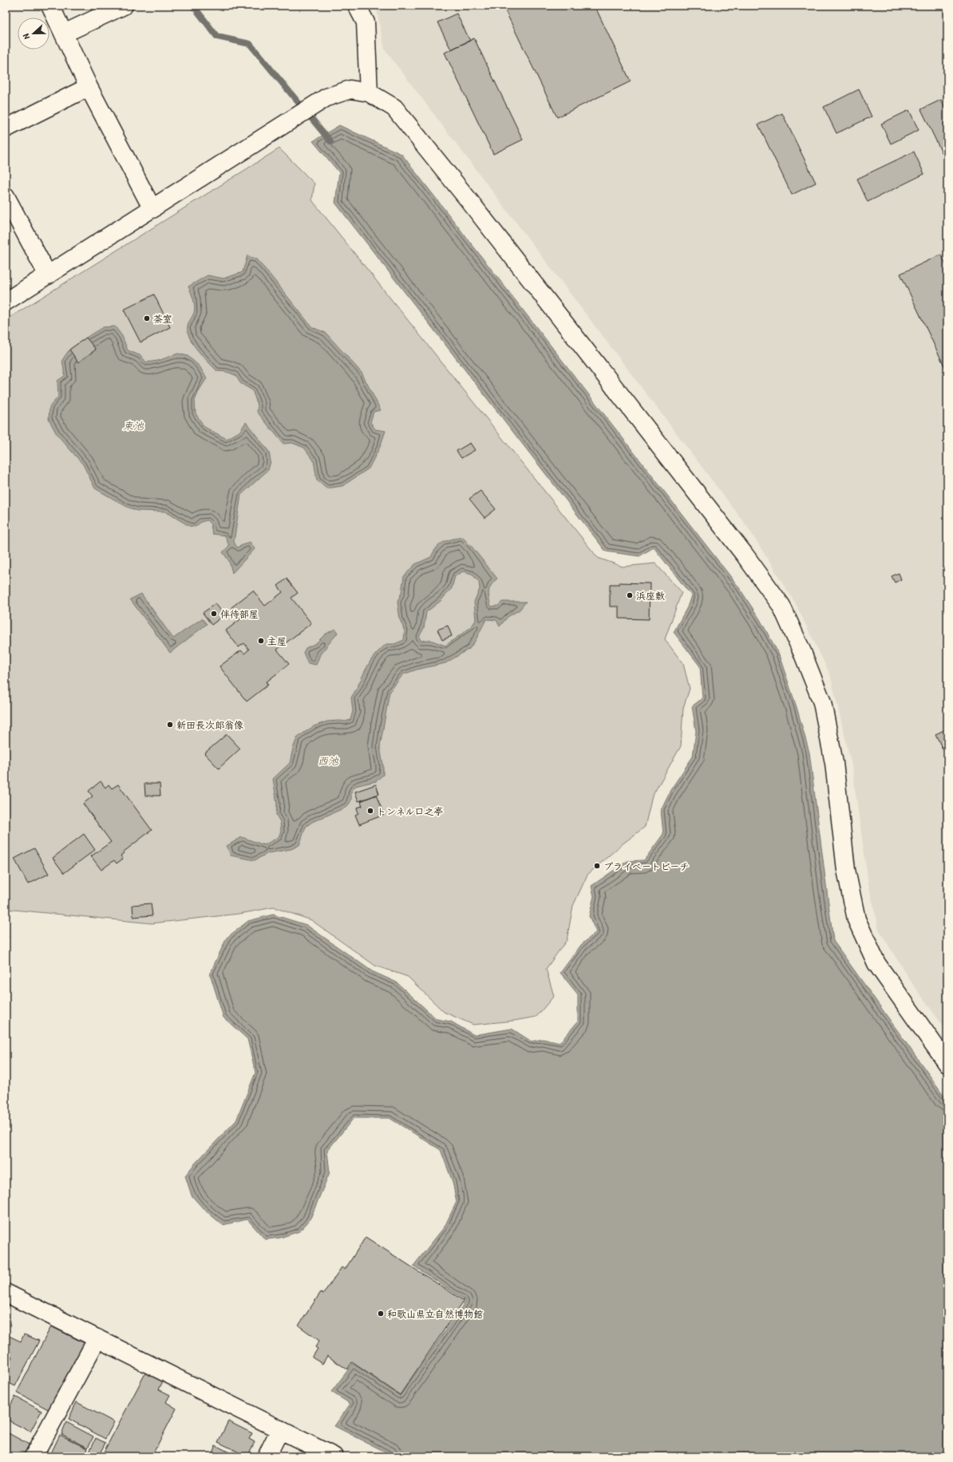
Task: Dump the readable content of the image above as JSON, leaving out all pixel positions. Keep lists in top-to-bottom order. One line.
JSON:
{"water":["東池","西池"],"places":["茶室","浜座敷","伴待部屋","主屋","新田長次郎翁像","トンネル口之亭","プライベートビーチ","和歌山県立自然博物館"],"north":"left"}
